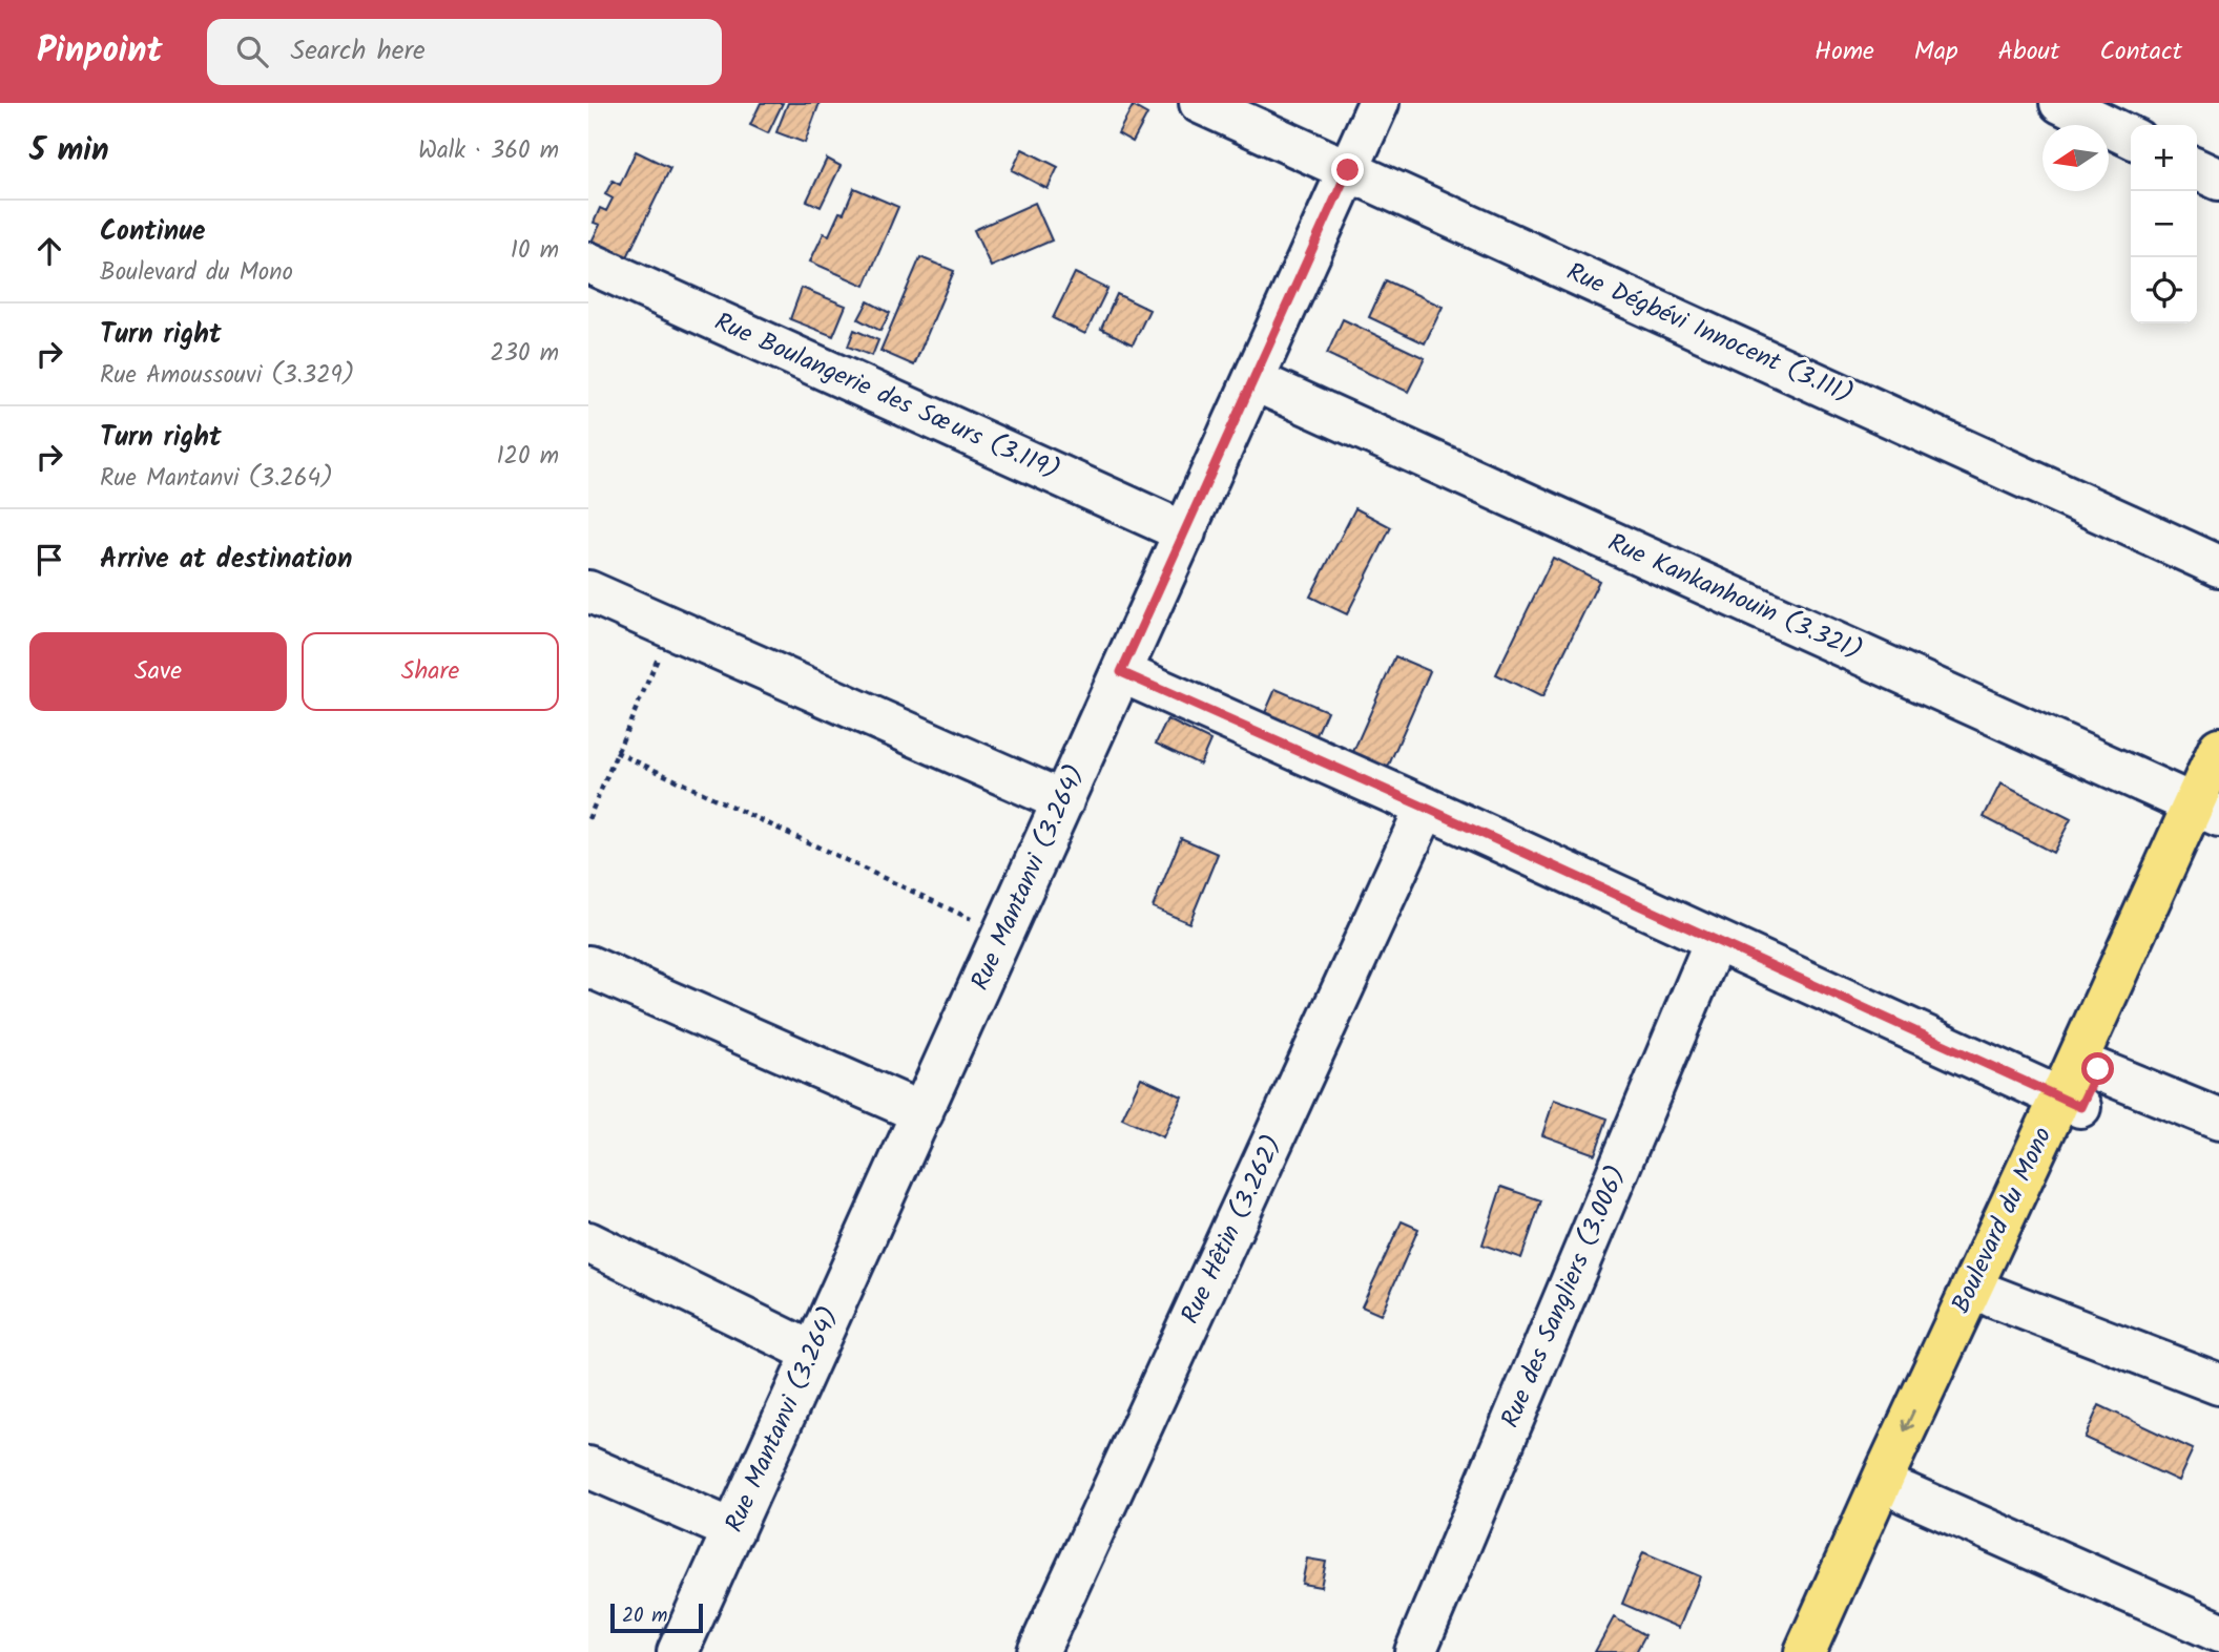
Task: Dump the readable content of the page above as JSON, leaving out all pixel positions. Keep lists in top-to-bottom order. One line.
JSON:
{"streets":{"main road":["Boulevard du Mono"],"street":["Rue Dégbévi Innocent (3.111)","Rue Boulangerie des Sœurs (3.119)","Rue Kankanhouin (3.321)","Rue Mantanvi (3.264)","Rue Hêtin (3.262)","Rue des Sangliers (3.006)"]},"crossings":[["Rue Dégbévi Innocent (3.111)","Rue Mantanvi (3.264)"],["Rue Boulangerie des Sœurs (3.119)","Rue Mantanvi (3.264)"],["Rue Kankanhouin (3.321)","Rue Mantanvi (3.264)"],["Rue Kankanhouin (3.321)","Boulevard du Mono"]],"scale_bar":"20 m","north":"left","page":{"header":"Pinpoint","search":"Search here","nav":["Home","Map","About","Contact"],"heading":["5 min","Walk · 360 m"],"map_buttons":["+","−"],"list":[["Continue","Boulevard du Mono","10 m"],["Turn right","Rue Amoussouvi (3.329)","230 m"],["Turn right","Rue Mantanvi (3.264)","120 m"],"Arrive at destination"],"buttons":["Save","Share"],"scale":"20 m"}}
